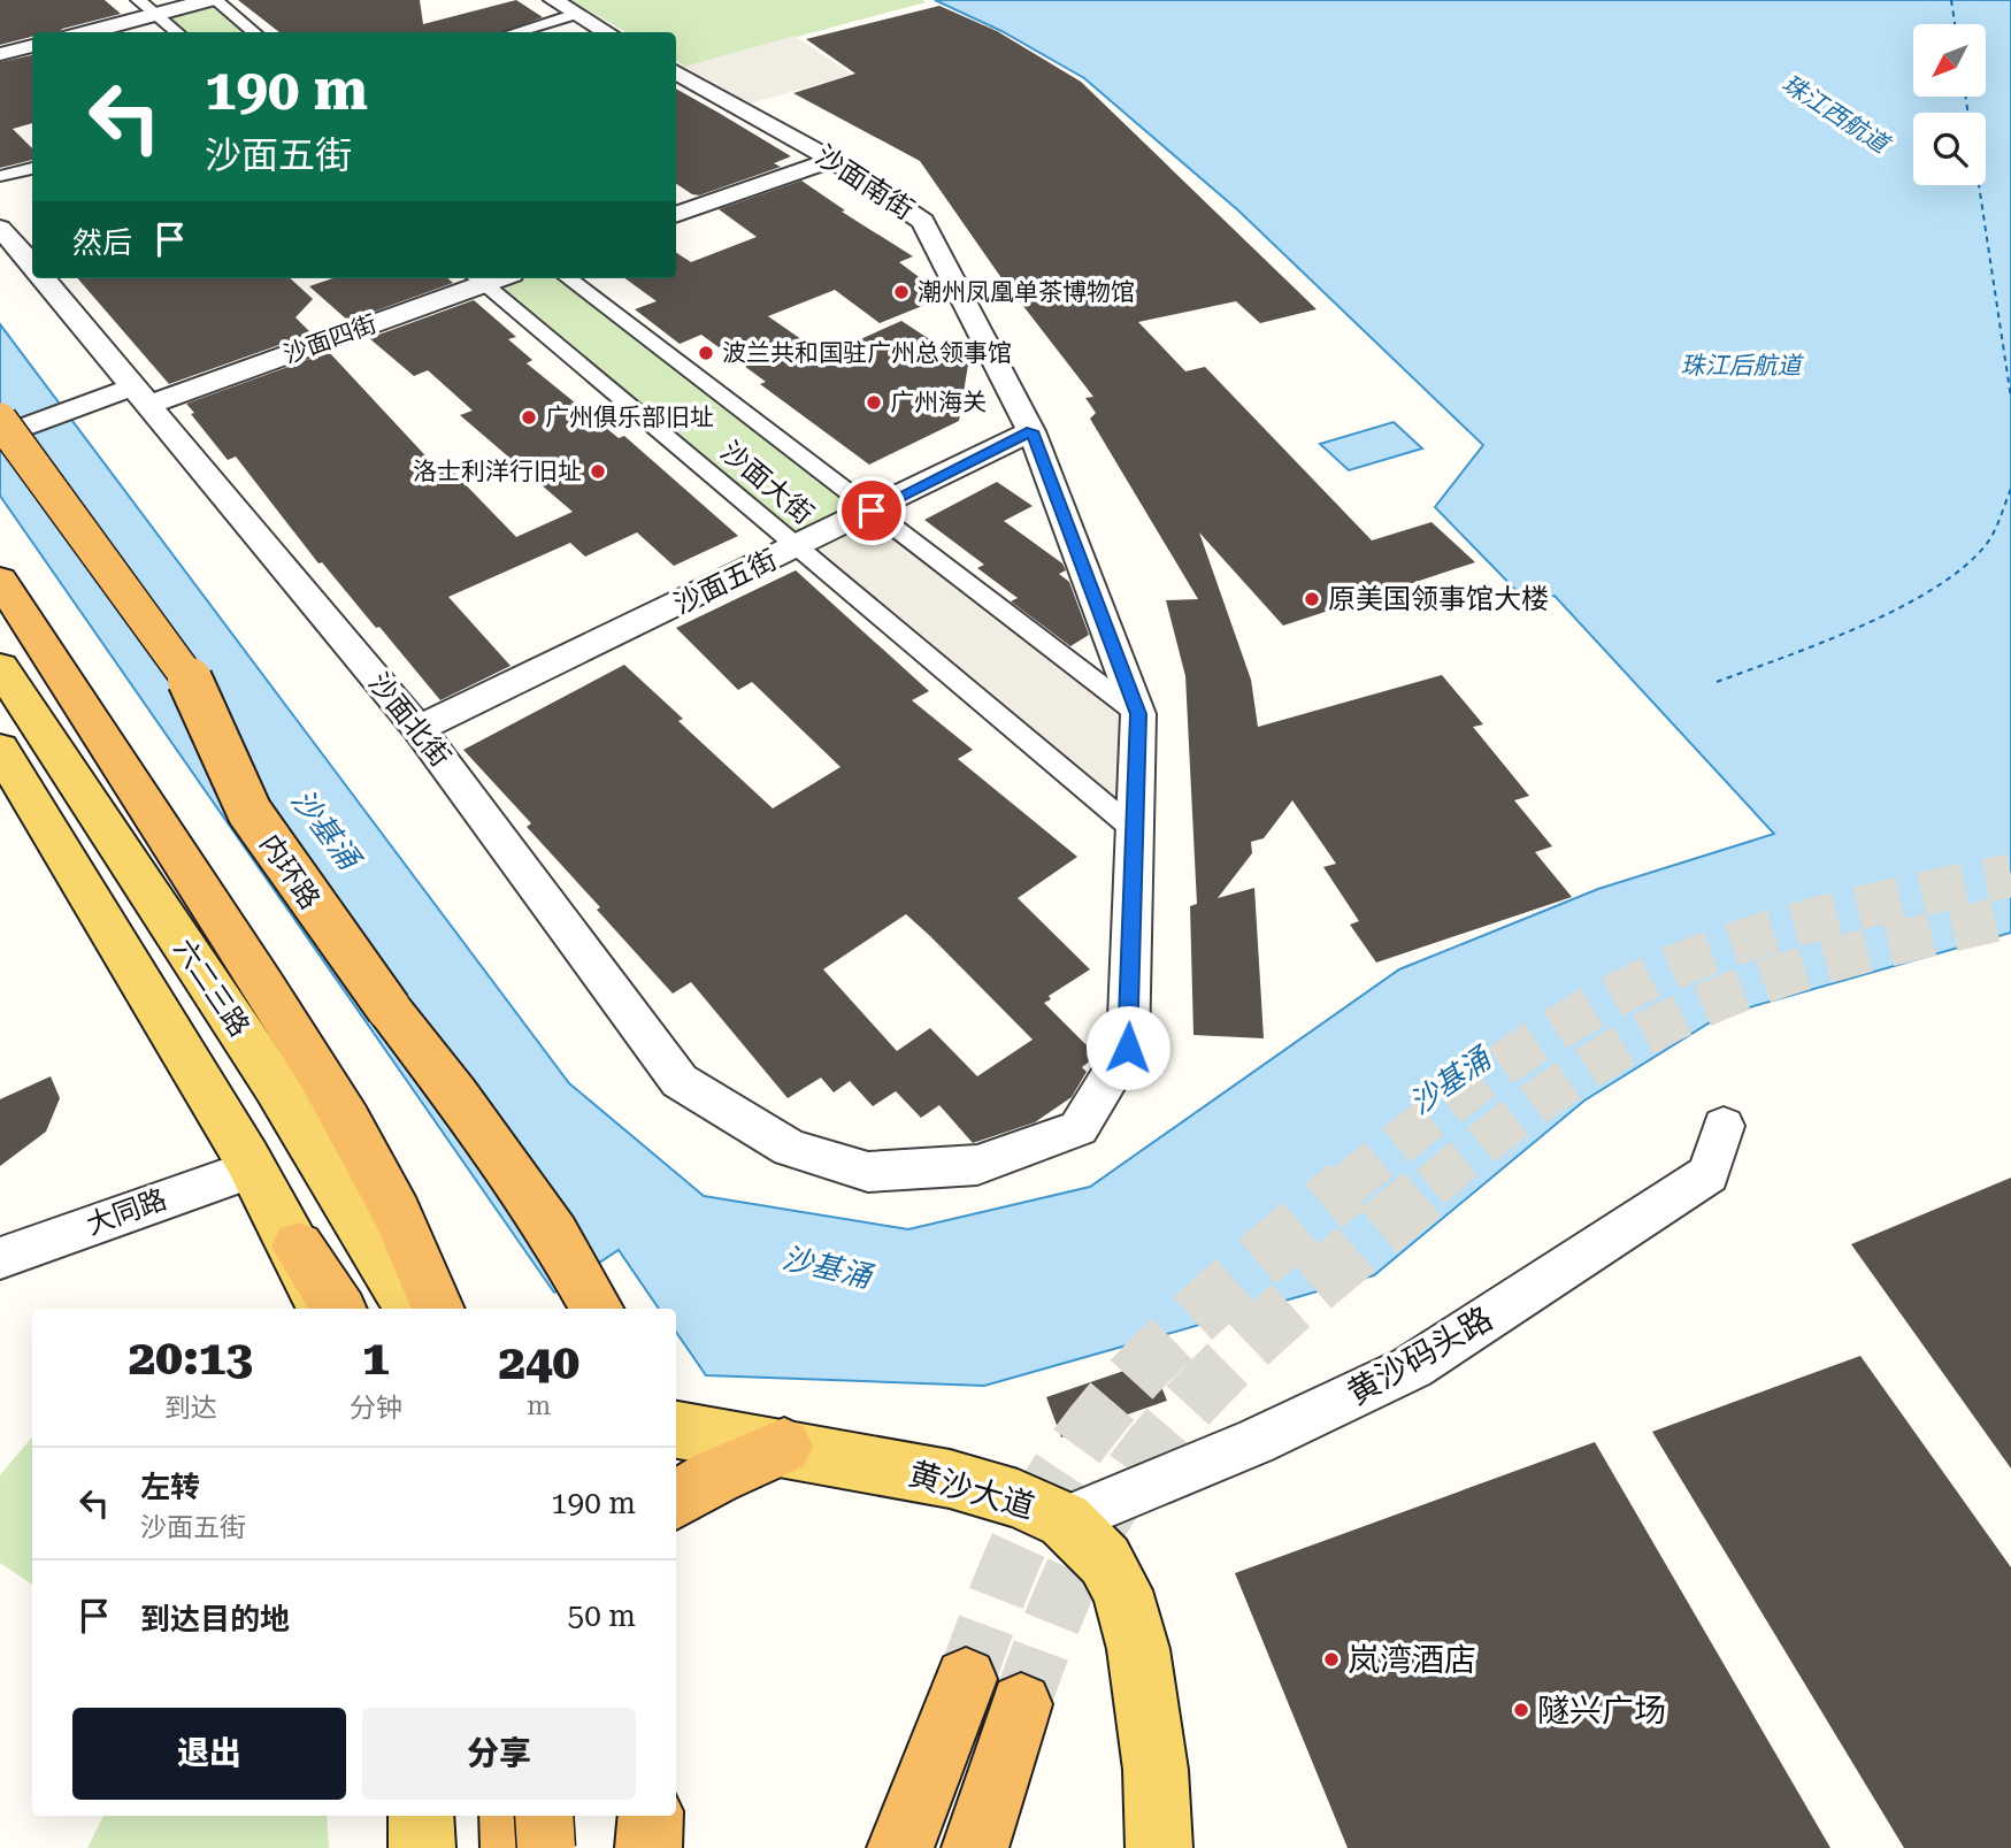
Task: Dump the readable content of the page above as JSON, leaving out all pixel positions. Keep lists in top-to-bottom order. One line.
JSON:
{"streets":{"highway":["内环路"],"main road":["六二三路","黄沙大道"],"street":["沙面南街","沙面四街","沙面大街","沙面五街","沙面北街","大同路","黄沙码头路"]},"crossings":[["沙面南街","沙面大街"],["沙面南街","沙面五街"],["沙面南街","沙面北街"],["沙面四街","沙面大街"],["沙面四街","沙面北街"],["沙面大街","沙面五街"],["沙面五街","沙面北街"],["六二三路","大同路"],["黄沙码头路","黄沙大道"]],"water":["珠江西航道","珠江后航道","沙基涌"],"places":["潮州凤凰单茶博物馆","波兰共和国驻广州总领事馆","广州海关","广州俱乐部旧址","洛士利洋行旧址","原美国领事馆大楼","岚湾酒店","隧兴广场"],"north":"bottom left","page":{"turn":["190 m","沙面五街"],"then":"然后","eta":["20:13","到达","1","分钟","240","m"],"list":[{"name":"左转","note":"沙面五街","value":"190 m"},{"name":"到达目的地","value":"50 m"}],"buttons":["退出","分享"]}}
